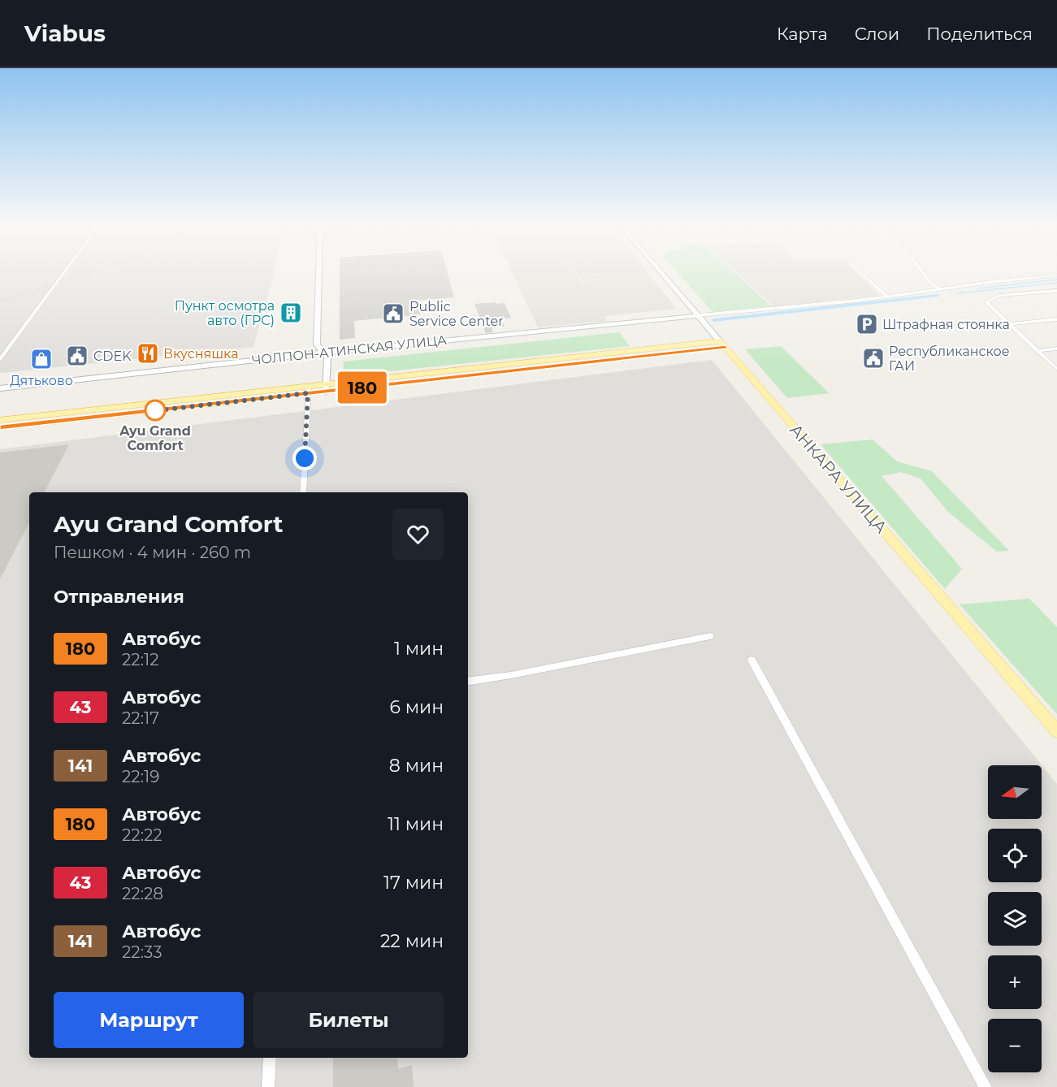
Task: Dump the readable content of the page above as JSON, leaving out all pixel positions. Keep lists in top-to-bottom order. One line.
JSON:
{"streets":{"main road":["АНКАРА УЛИЦА"],"street":["ЧОЛПОН-АТИНСКАЯ УЛИЦА"]},"crossings":[["ЧОЛПОН-АТИНСКАЯ УЛИЦА","АНКАРА УЛИЦА"]],"places":{"building":["Пункт осмотра авто (ГРС)"],"public building":["Public Service Center","CDEK","Республиканское ГАИ"],"parking":["Штрафная стоянка"],"restaurant":["Вкусняшка"],"shop":["Дятьково"],"other":["Ayu Grand Comfort"]},"lines":["bus line 180"],"north":"left","page":{"header":"Viabus","nav":["Карта","Слои","Поделиться"],"on_map":"180","heading":[["Ayu Grand Comfort","Пешком · 4 мин · 260 m"],"Отправления"],"list":[{"mark":"180","name":"Автобус","note":"22:12","value":"1 мин"},{"mark":"43","name":"Автобус","note":"22:17","value":"6 мин"},{"mark":"141","name":"Автобус","note":"22:19","value":"8 мин"},{"mark":"180","name":"Автобус","note":"22:22","value":"11 мин"},{"mark":"43","name":"Автобус","note":"22:28","value":"17 мин"},{"mark":"141","name":"Автобус","note":"22:33","value":"22 мин"}],"map_buttons":["+","−"],"buttons":["Маршрут","Билеты"]}}
